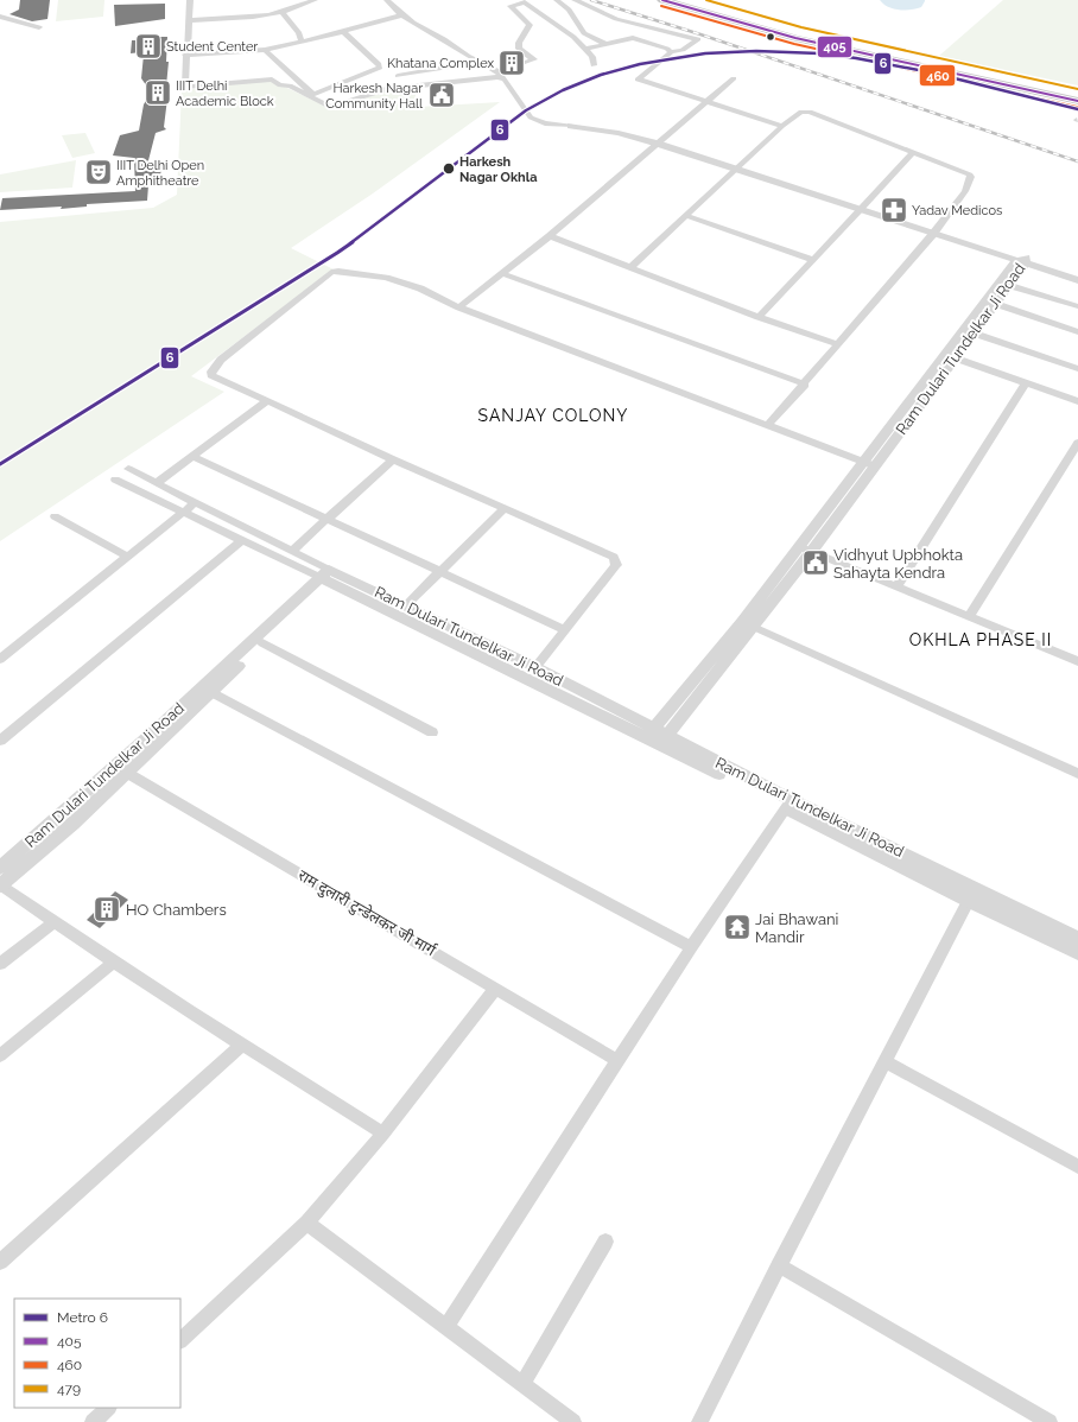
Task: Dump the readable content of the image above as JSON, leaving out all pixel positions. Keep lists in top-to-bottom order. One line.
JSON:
{"streets":{"street":["Ram Dulari Tundelkar Ji Road","राम दुलारी टुन्डेलकर जी मार्ग"]},"crossings":[["Ram Dulari Tundelkar Ji Road","राम दुलारी टुन्डेलकर जी मार्ग"]],"districts":["SANJAY COLONY","OKHLA PHASE II"],"places":{"building":["Student Center","Khatana Complex","IIIT Delhi Academic Block","HO Chambers"],"public building":["Harkesh Nagar Community Hall","Vidhyut Upbhokta Sahayta Kendra"],"other":["Harkesh Nagar Okhla"],"theatre":["IIIT Delhi Open Amphitheatre"],"pharmacy":["Yadav Medicos"],"temple":["Jai Bhawani Mandir"]},"lines":["transit line 405","transit line 479","transit line 460","metro line 6"],"legend":["Metro 6","405","460","479"]}
